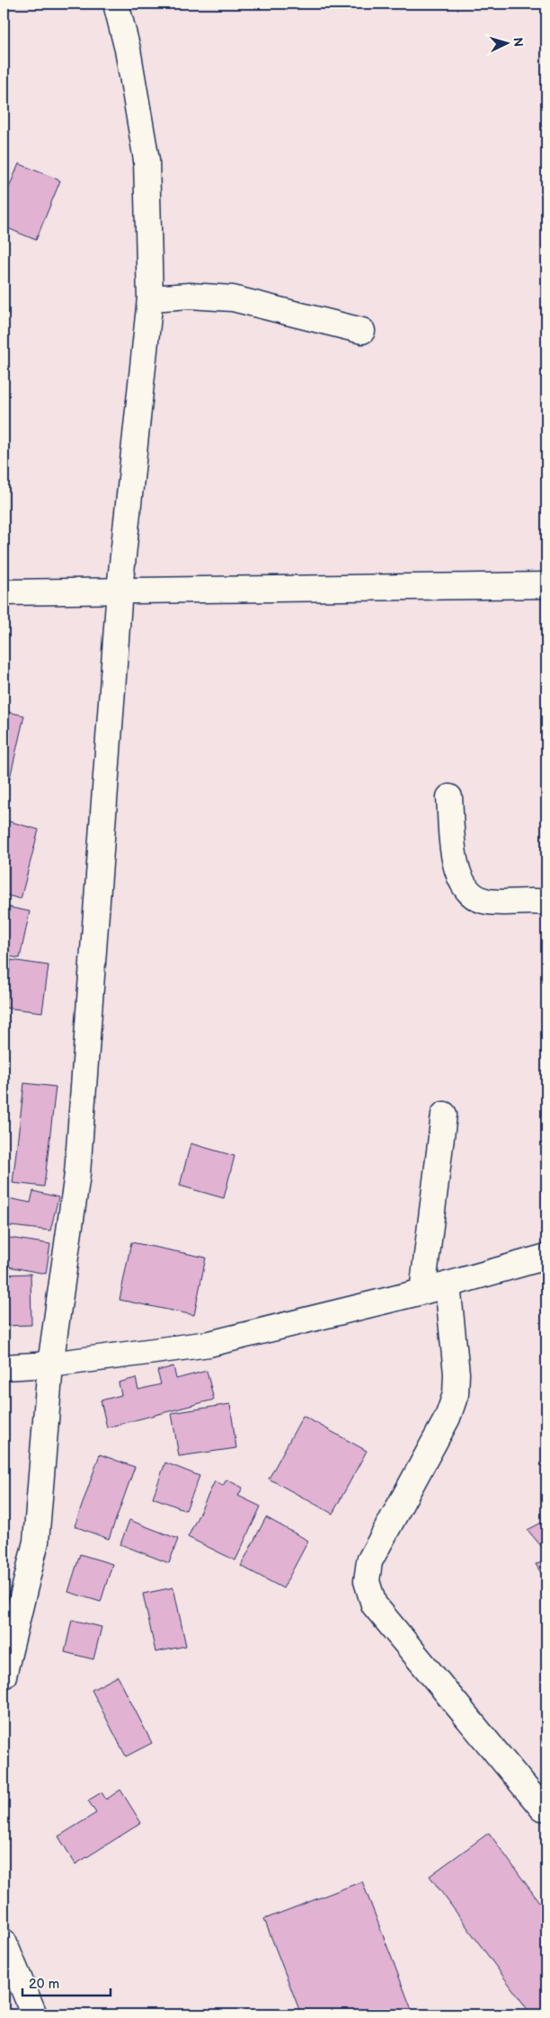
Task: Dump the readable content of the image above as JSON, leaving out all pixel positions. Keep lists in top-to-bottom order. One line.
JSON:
{"scale_bar":"20 m","north":"right"}
